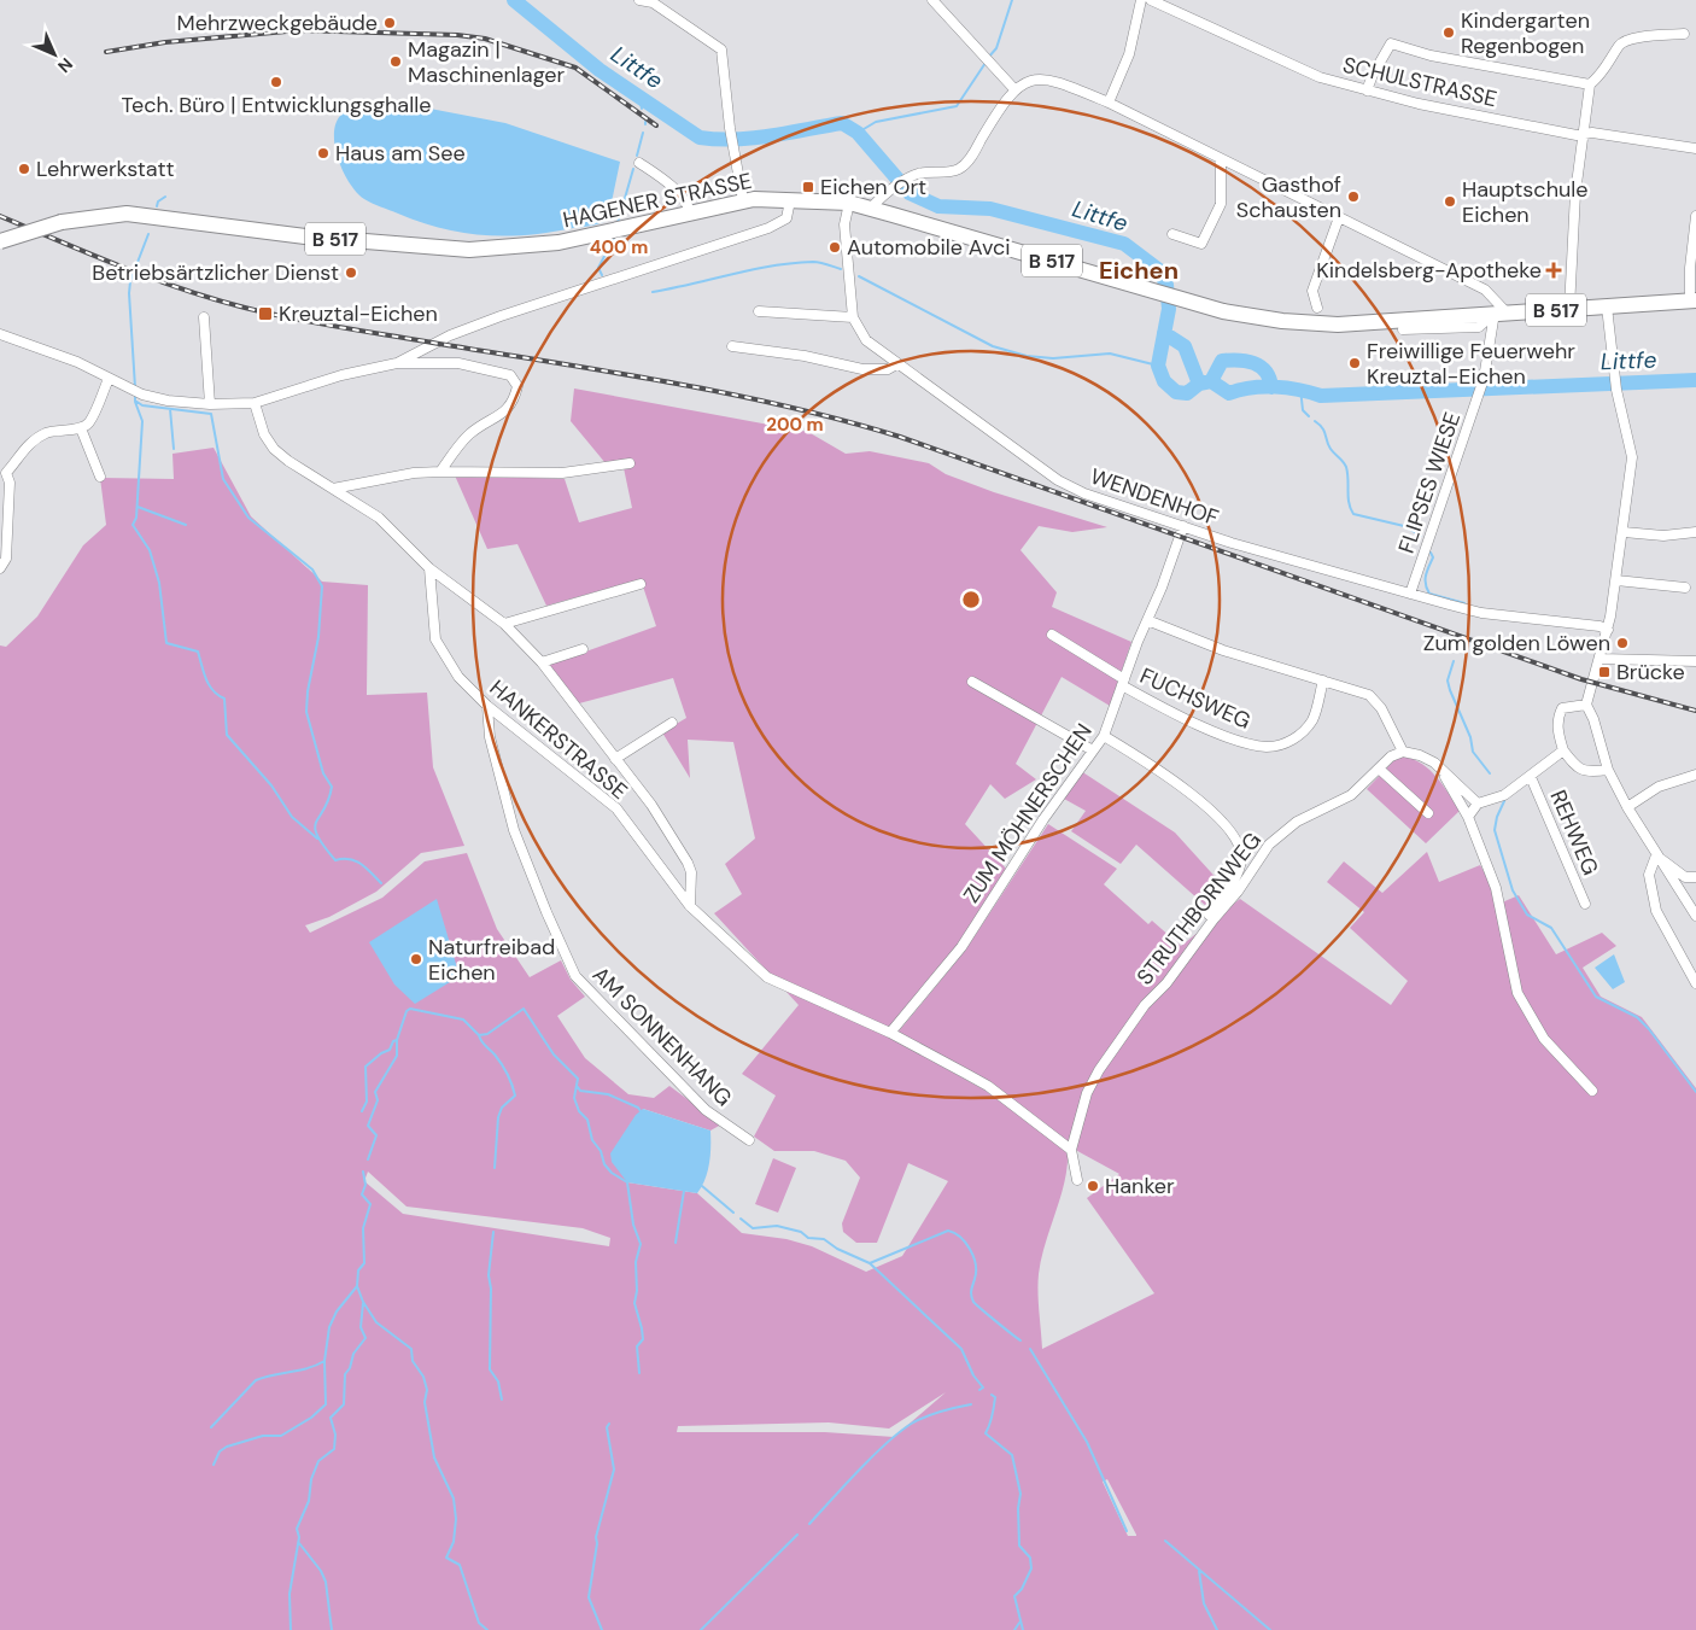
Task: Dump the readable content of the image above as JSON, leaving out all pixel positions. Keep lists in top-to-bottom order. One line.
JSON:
{"streets":{"main road":["HAGENER STRASSE","B 517"],"street":["SCHULSTRASSE","FLIPSES WIESE","WENDENHOF","FUCHSWEG","HANKERSTRASSE","ZUM MÖHNERSCHEN","REHWEG","STRUTHBORNWEG","AM SONNENHANG"]},"crossings":[["HAGENER STRASSE","FLIPSES WIESE"],["HAGENER STRASSE","WENDENHOF"],["FLIPSES WIESE","WENDENHOF"],["WENDENHOF","ZUM MÖHNERSCHEN"],["FUCHSWEG","ZUM MÖHNERSCHEN"],["HANKERSTRASSE","ZUM MÖHNERSCHEN"],["HANKERSTRASSE","STRUTHBORNWEG"],["HANKERSTRASSE","AM SONNENHANG"]],"districts":["Eichen"],"water":["Littfe"],"places":{"other":["Mehrzweckgebäude","Kindergarten Regenbogen","Magazin | Maschinenlager","Tech. Büro | Entwicklungsghalle","Haus am See","Lehrwerkstatt","Gasthof Schausten","Hauptschule Eichen","Automobile Avci","Betriebsärtzlicher Dienst","Freiwillige Feuerwehr Kreuztal-Eichen","Zum golden Löwen","Naturfreibad Eichen","Hanker"],"transit":["Eichen Ort","Kreuztal-Eichen","Brücke"],"health":["Kindelsberg-Apotheke"]},"north":"bottom right","rings":["400 m","200 m"]}
